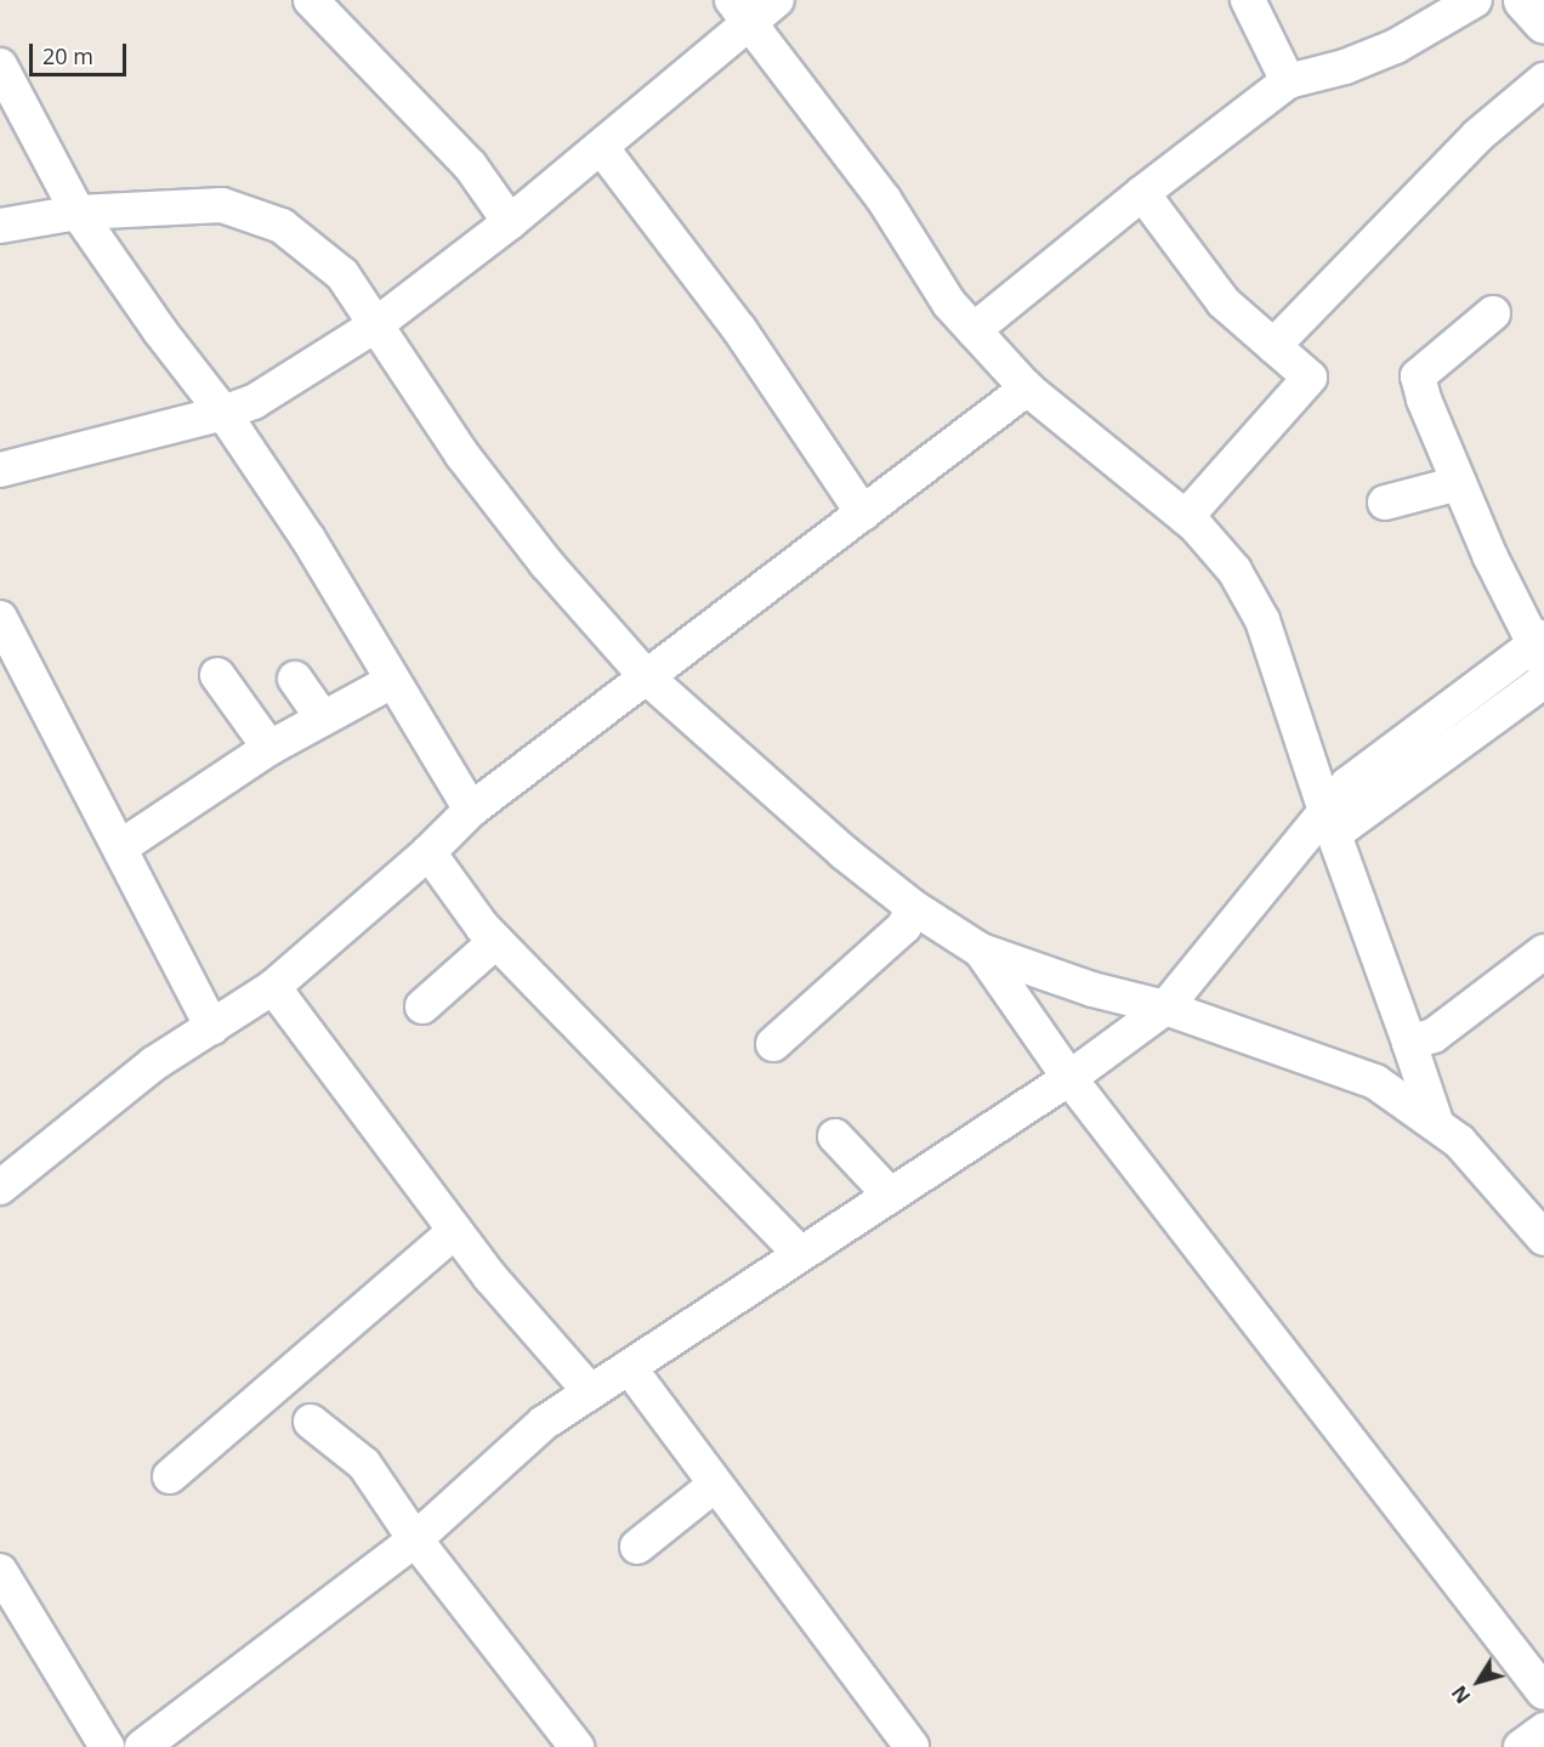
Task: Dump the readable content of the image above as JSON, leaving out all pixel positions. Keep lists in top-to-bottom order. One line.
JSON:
{"scale_bar":"20 m","north":"bottom left"}
